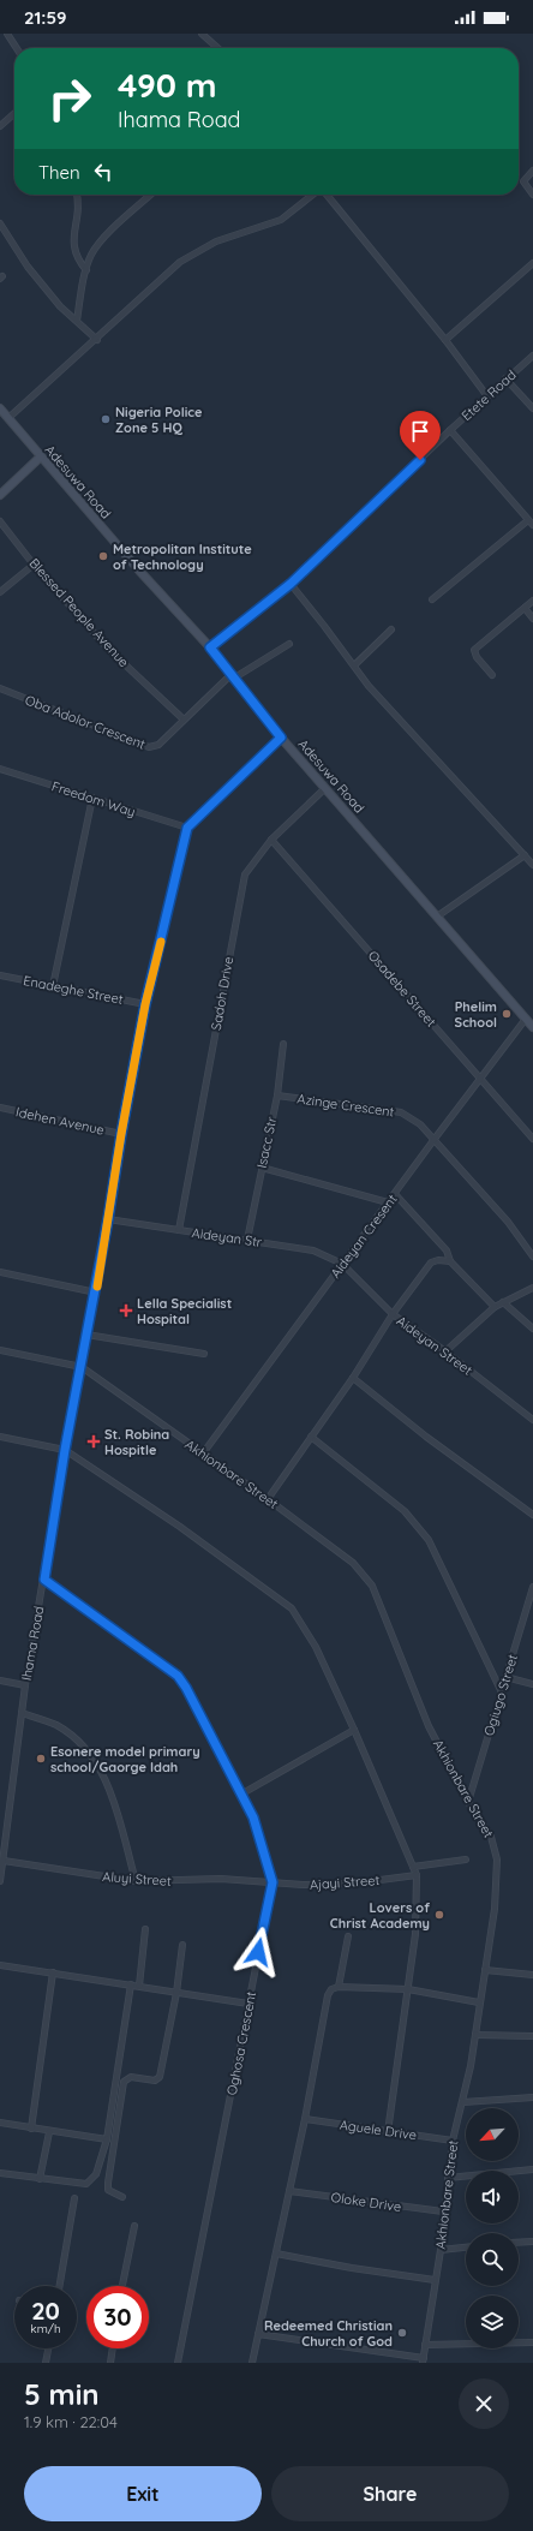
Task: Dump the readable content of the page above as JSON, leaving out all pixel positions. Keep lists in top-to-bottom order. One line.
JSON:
{"streets":{"street":["Etete Road","Adesuwa Road","Blessed People Avenue","Oba Adolor Crescent","Freedom Way","Osadebe Street","Enadeghe Street","Sadoh Drive","Azinge Crescent","Idehen Avenue","Isacc Str","Aideyan Cresent","Aideyan Str","Aideyan Street","Akhionbare Street","Ihama Road","Ogiugo Street","Aluyi Street","Ajayi Street","Oghosa Crescent","Aguele Drive","Oloke Drive"]},"crossings":[["Etete Road","Adesuwa Road"],["Adesuwa Road","Oba Adolor Crescent"],["Adesuwa Road","Sadoh Drive"],["Adesuwa Road","Aideyan Cresent"],["Blessed People Avenue","Oba Adolor Crescent"],["Freedom Way","Ihama Road"],["Osadebe Street","Sadoh Drive"],["Osadebe Street","Aideyan Cresent"],["Enadeghe Street","Ihama Road"],["Sadoh Drive","Aideyan Str"],["Azinge Crescent","Isacc Str"],["Azinge Crescent","Aideyan Cresent"],["Idehen Avenue","Ihama Road"],["Isacc Str","Aideyan Str"],["Aideyan Cresent","Aideyan Str"],["Aideyan Cresent","Aideyan Street"],["Aideyan Cresent","Akhionbare Street"],["Aideyan Str","Aideyan Street"],["Aideyan Str","Ihama Road"],["Akhionbare Street","Ihama Road"],["Akhionbare Street","Ogiugo Street"],["Akhionbare Street","Aguele Drive"],["Akhionbare Street","Oloke Drive"],["Ihama Road","Aluyi Street"],["Ihama Road","Oghosa Crescent"],["Aluyi Street","Ajayi Street"],["Aluyi Street","Oghosa Crescent"],["Ajayi Street","Oghosa Crescent"]],"places":{"other":["Nigeria Police Zone 5 HQ","Metropolitan Institute of Technology","Phelim School","Esonere model primary school/Gaorge Idah","Lovers of Christ Academy","Redeemed Christian Church of God"],"health":["Lella Specialist Hospital","St. Robina Hospitle"]},"north":"bottom left","page":{"status":"21:59","turn":["490 m","Ihama Road"],"then":"Then","speed":"20 km/h","limit":"30","heading":["5 min","1.9 km · 22:04"],"buttons":["Exit","Share"]}}
